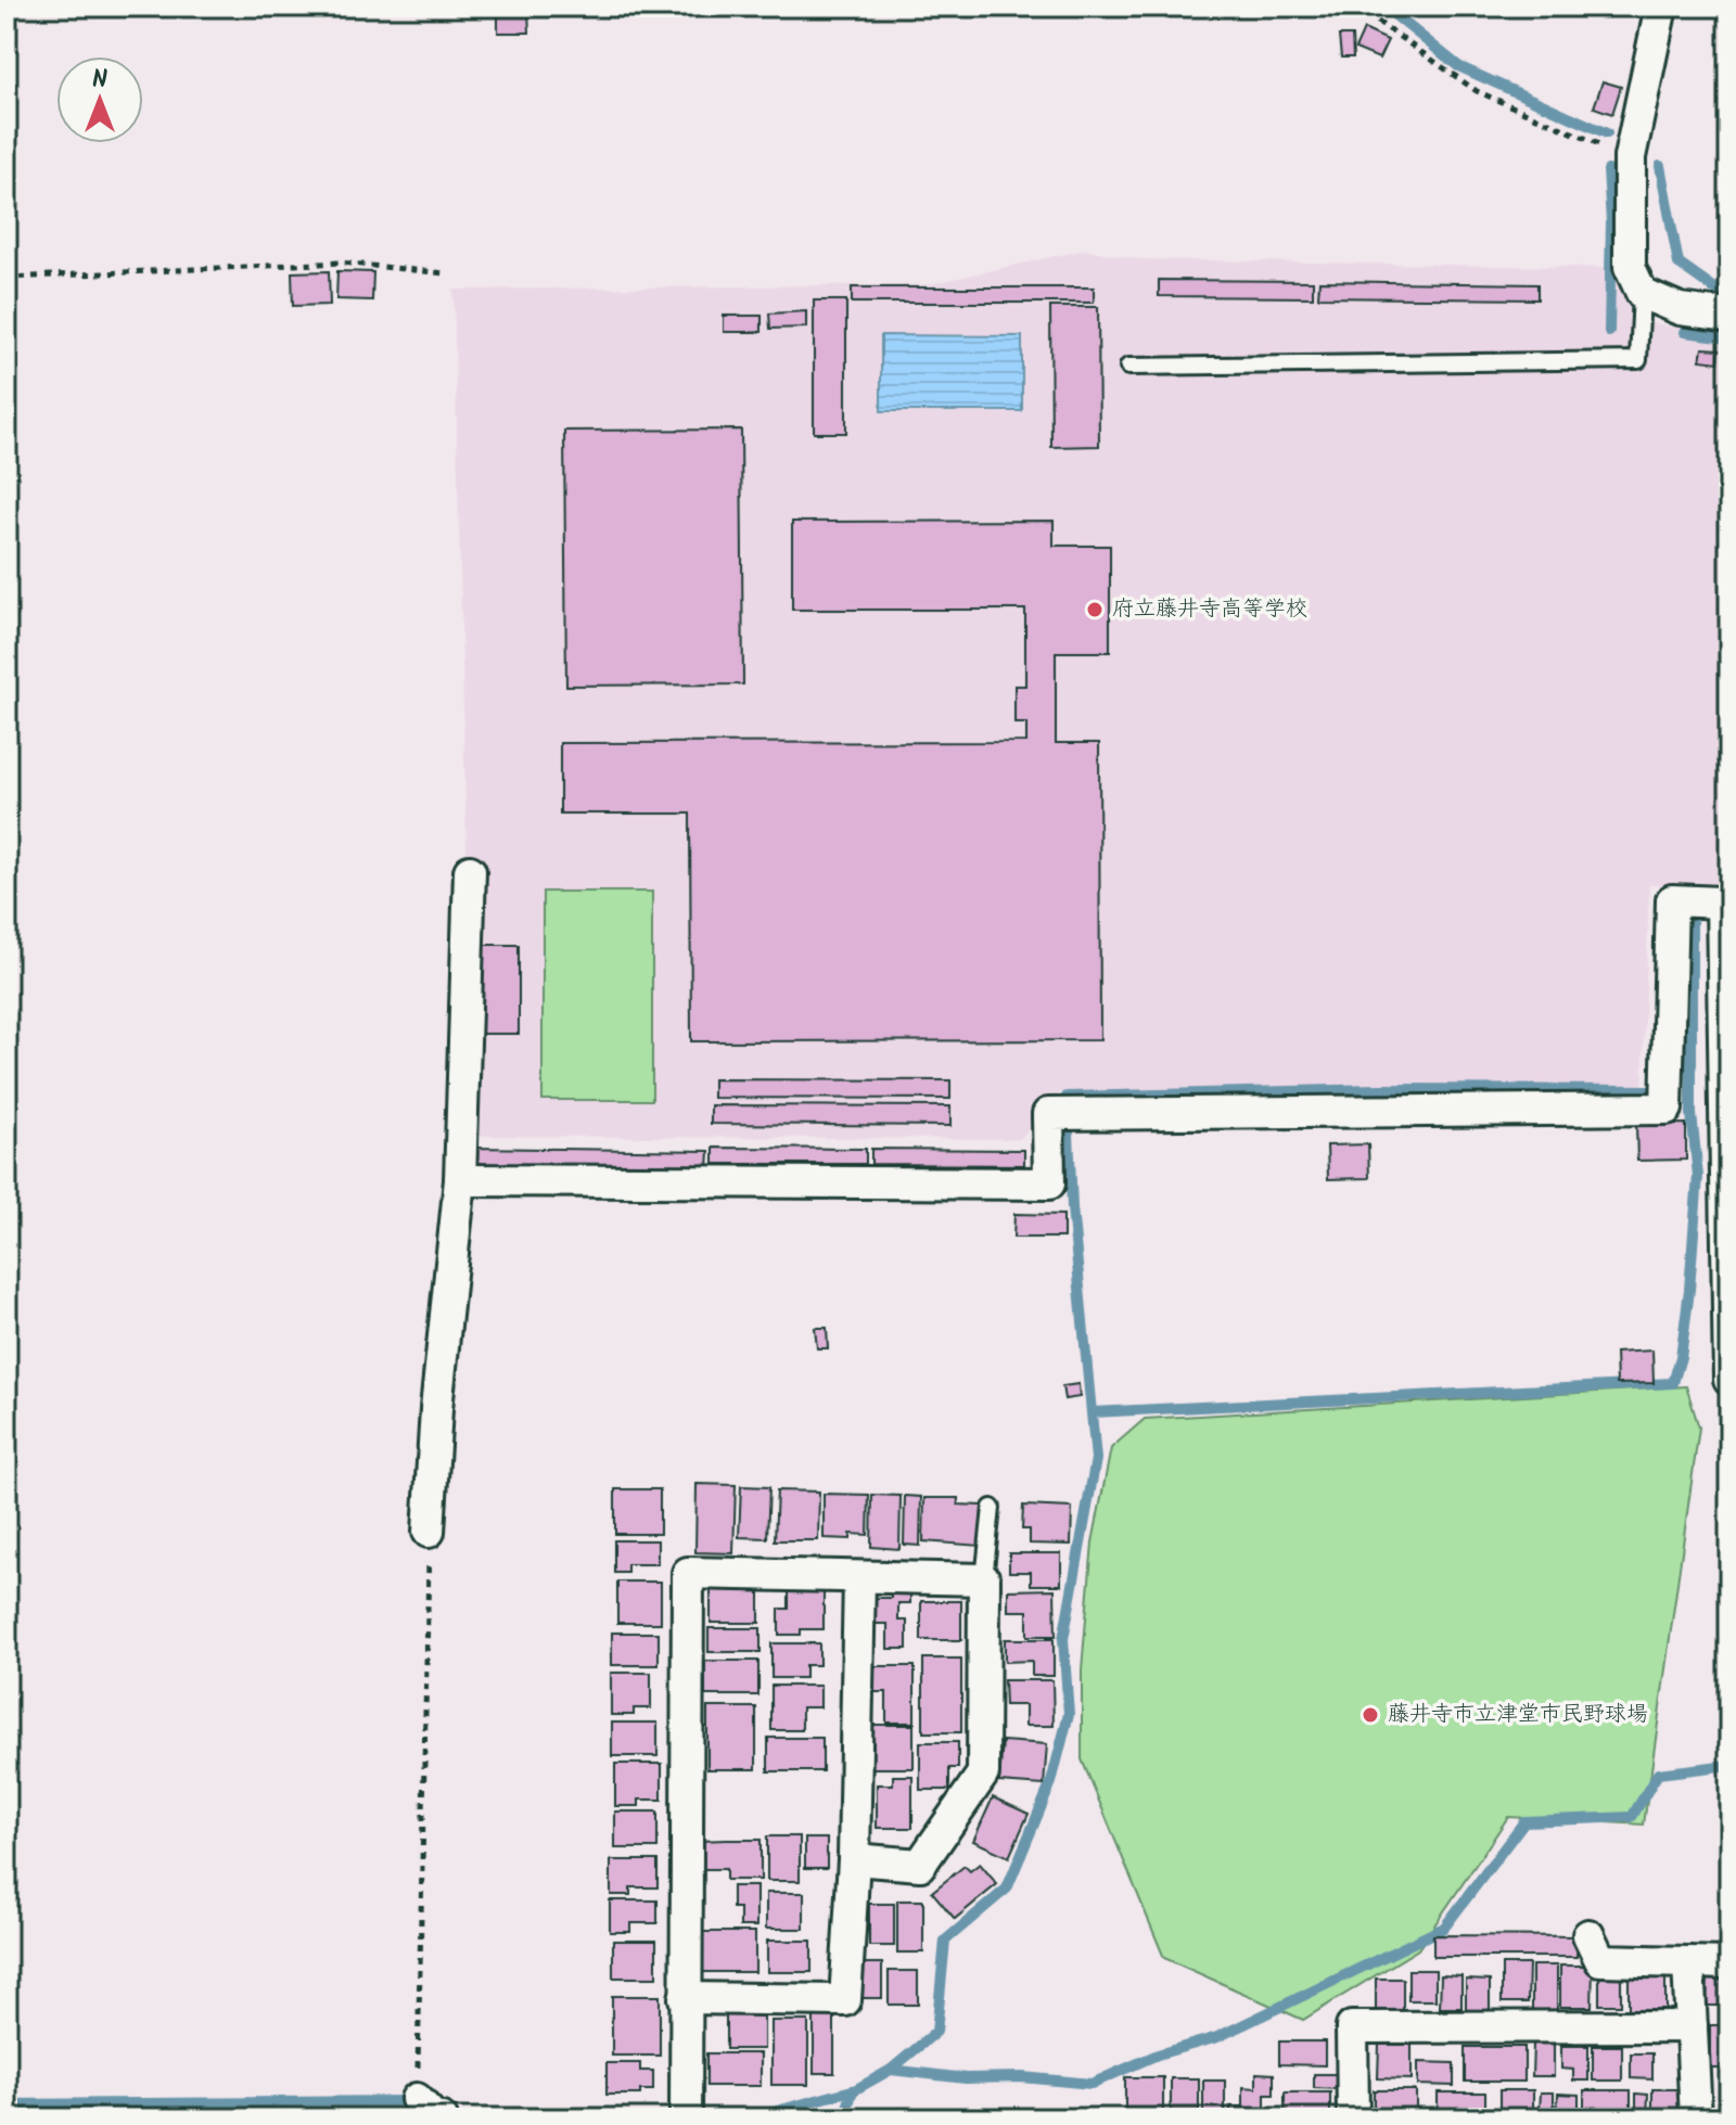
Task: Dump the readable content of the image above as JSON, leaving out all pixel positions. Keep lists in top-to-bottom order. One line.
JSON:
{"places":["府立藤井寺高等学校","藤井寺市立津堂市民野球場"],"north":"top"}
